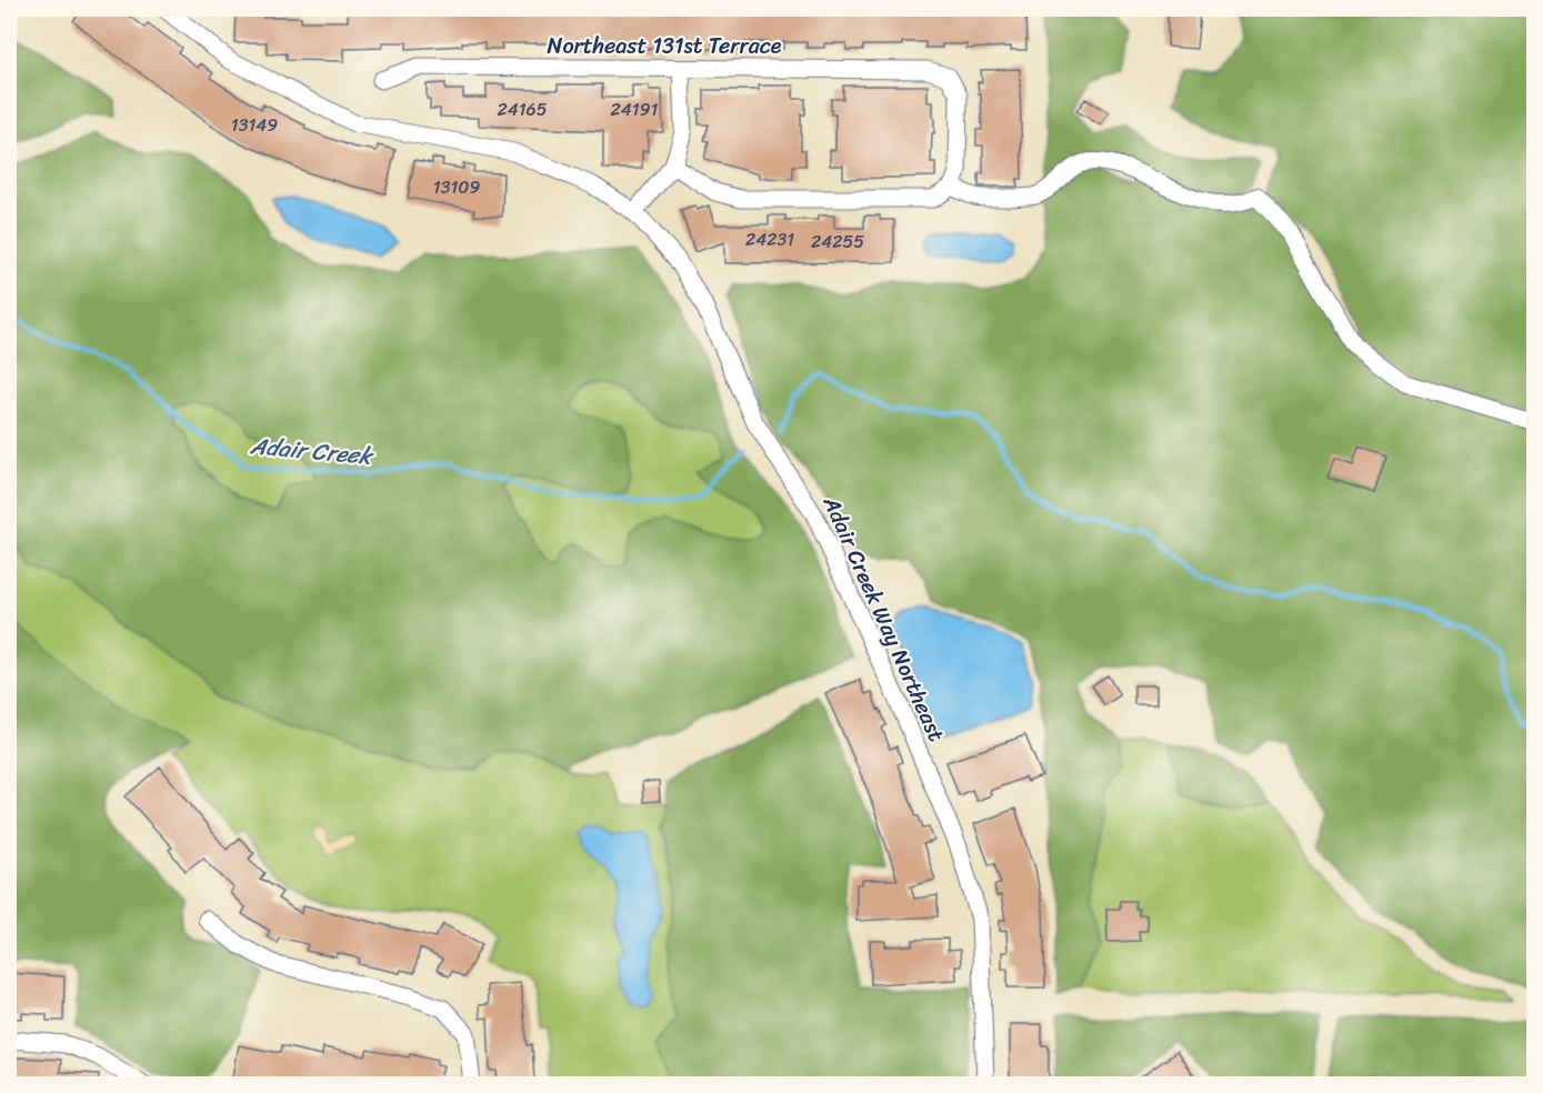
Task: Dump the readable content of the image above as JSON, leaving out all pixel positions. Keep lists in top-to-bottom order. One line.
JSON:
{"streets":{"street":["Northeast 131st Terrace","Adair Creek Way Northeast"]},"water":["Adair Creek"],"house_numbers":["24165","24191","13149","13109","24231","24255"]}
